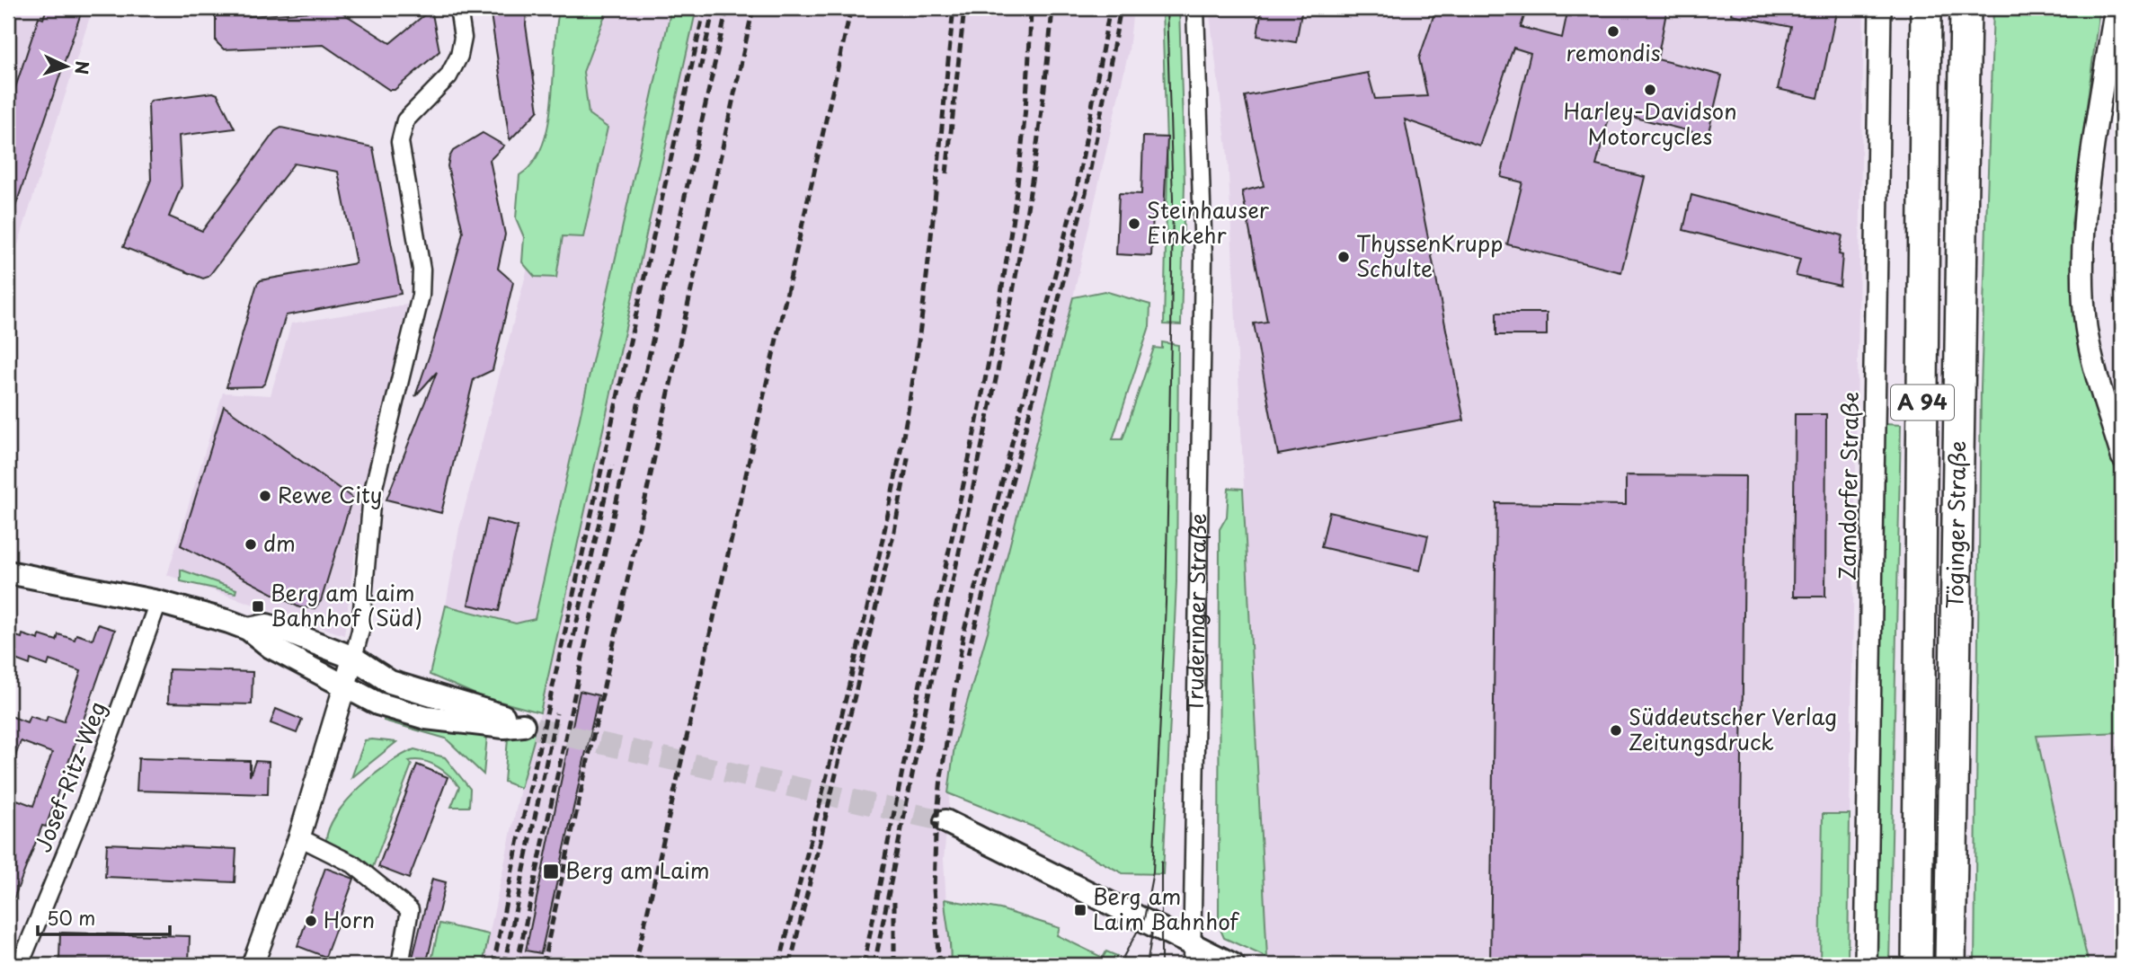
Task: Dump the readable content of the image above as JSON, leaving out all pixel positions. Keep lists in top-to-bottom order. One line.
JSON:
{"streets":{"highway":["A 94","Töginger Straße"],"street":["Zamdorfer Straße","Truderinger Straße","Josef-Ritz-Weg"]},"places":{"other":["remondis","Harley-Davidson Motorcycles","Steinhauser Einkehr","ThyssenKrupp Schulte","Rewe City","dm","Süddeutscher Verlag Zeitungsdruck","Horn"],"transit":["Berg am Laim Bahnhof (Süd)","Berg am Laim","Berg am Laim Bahnhof"]},"scale_bar":"50 m","north":"right"}
